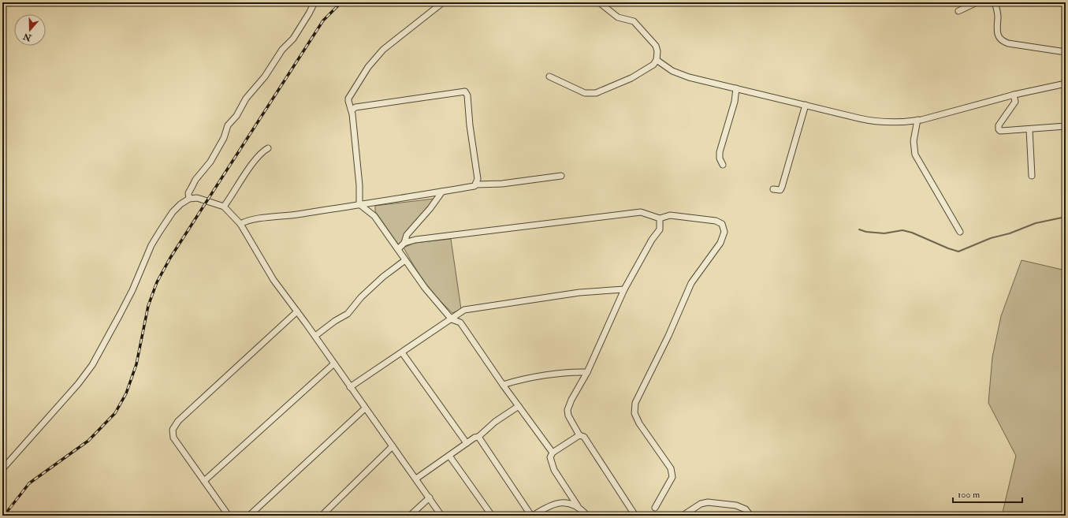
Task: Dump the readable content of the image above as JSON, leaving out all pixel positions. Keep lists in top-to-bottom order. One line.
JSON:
{"scale_bar":"100 m","north":"bottom"}
